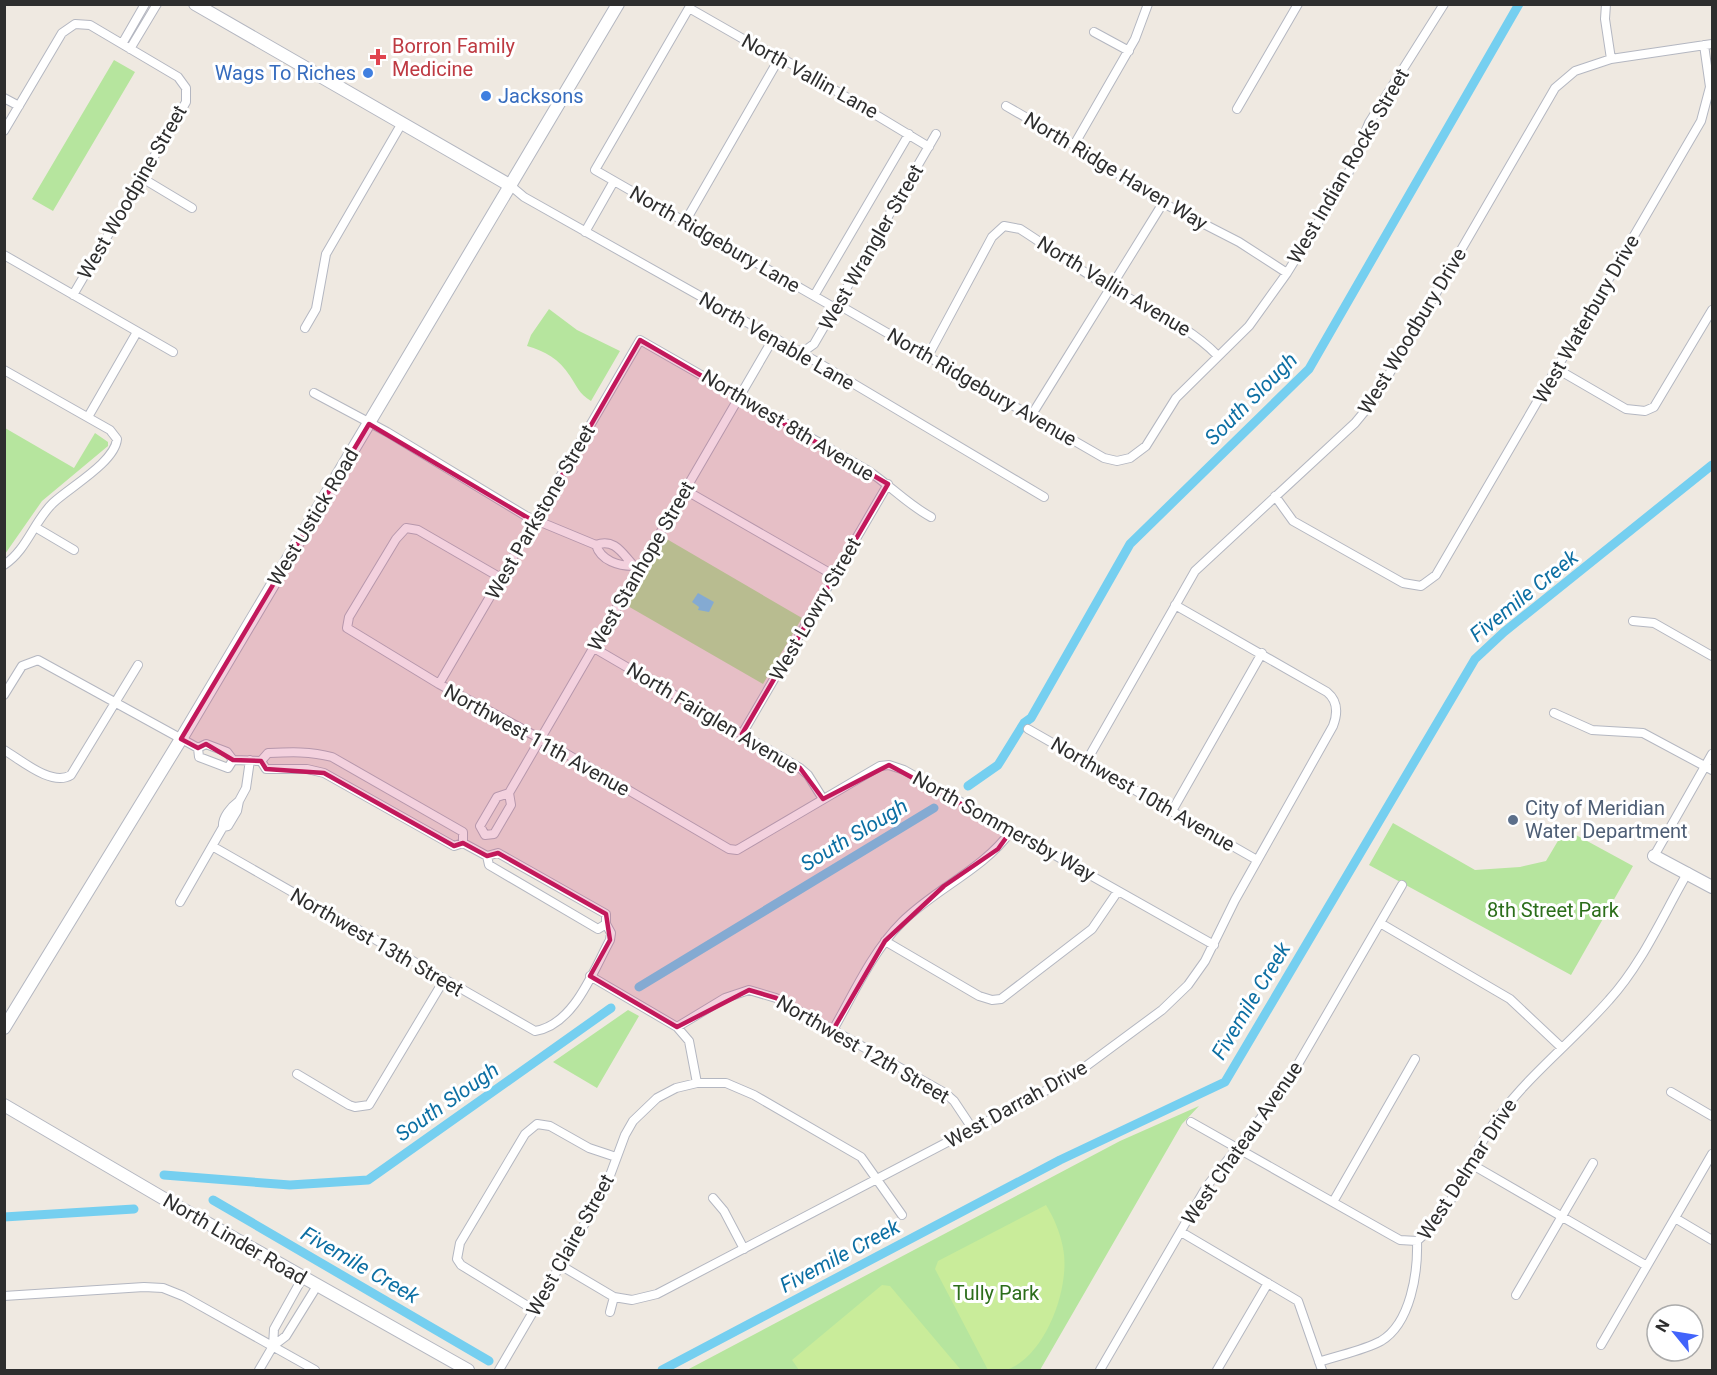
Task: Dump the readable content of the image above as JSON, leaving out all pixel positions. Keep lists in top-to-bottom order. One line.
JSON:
{"streets":{"main road":["West Ustick Road","North Linder Road"],"street":["North Vallin Lane","West Indian Rocks Street","North Ridge Haven Way","West Woodpine Street","North Ridgebury Lane","West Wrangler Street","North Vallin Avenue","West Waterbury Drive","West Woodbury Drive","North Venable Lane","North Ridgebury Avenue","Northwest 8th Avenue","West Parkstone Street","West Stanhope Street","West Lowry Street","North Fairglen Avenue","Northwest 11th Avenue","Northwest 10th Avenue","North Sommersby Way","Northwest 13th Street","Northwest 12th Street","West Darrah Drive","West Chateau Avenue","West Delmar Drive","West Claire Street"]},"crossings":[["North Vallin Lane","North Ridgebury Lane"],["North Vallin Lane","West Wrangler Street"],["West Indian Rocks Street","North Ridge Haven Way"],["West Indian Rocks Street","North Vallin Avenue"],["West Indian Rocks Street","North Ridgebury Avenue"],["North Ridgebury Lane","West Wrangler Street"],["North Ridgebury Lane","North Ridgebury Avenue"],["West Wrangler Street","North Venable Lane"],["West Wrangler Street","North Ridgebury Avenue"],["North Vallin Avenue","North Ridgebury Avenue"],["West Waterbury Drive","West Woodbury Drive"],["West Woodbury Drive","Northwest 10th Avenue"],["North Venable Lane","West Ustick Road"],["North Venable Lane","West Stanhope Street"],["Northwest 8th Avenue","West Parkstone Street"],["Northwest 8th Avenue","West Stanhope Street"],["Northwest 8th Avenue","West Lowry Street"],["West Parkstone Street","Northwest 11th Avenue"],["West Stanhope Street","North Fairglen Avenue"],["West Stanhope Street","Northwest 11th Avenue"],["West Lowry Street","North Fairglen Avenue"],["North Fairglen Avenue","North Sommersby Way"],["Northwest 11th Avenue","North Sommersby Way"],["Northwest 10th Avenue","West Darrah Drive"],["North Sommersby Way","West Darrah Drive"],["Northwest 12th Street","West Darrah Drive"],["West Darrah Drive","West Claire Street"]],"water":["South Slough","Fivemile Creek"],"parks":["8th Street Park","Tully Park"],"places":{"health":["Borron Family Medicine"],"other":["Wags To Riches","Jacksons","City of Meridian Water Department"]},"north":"top left"}
